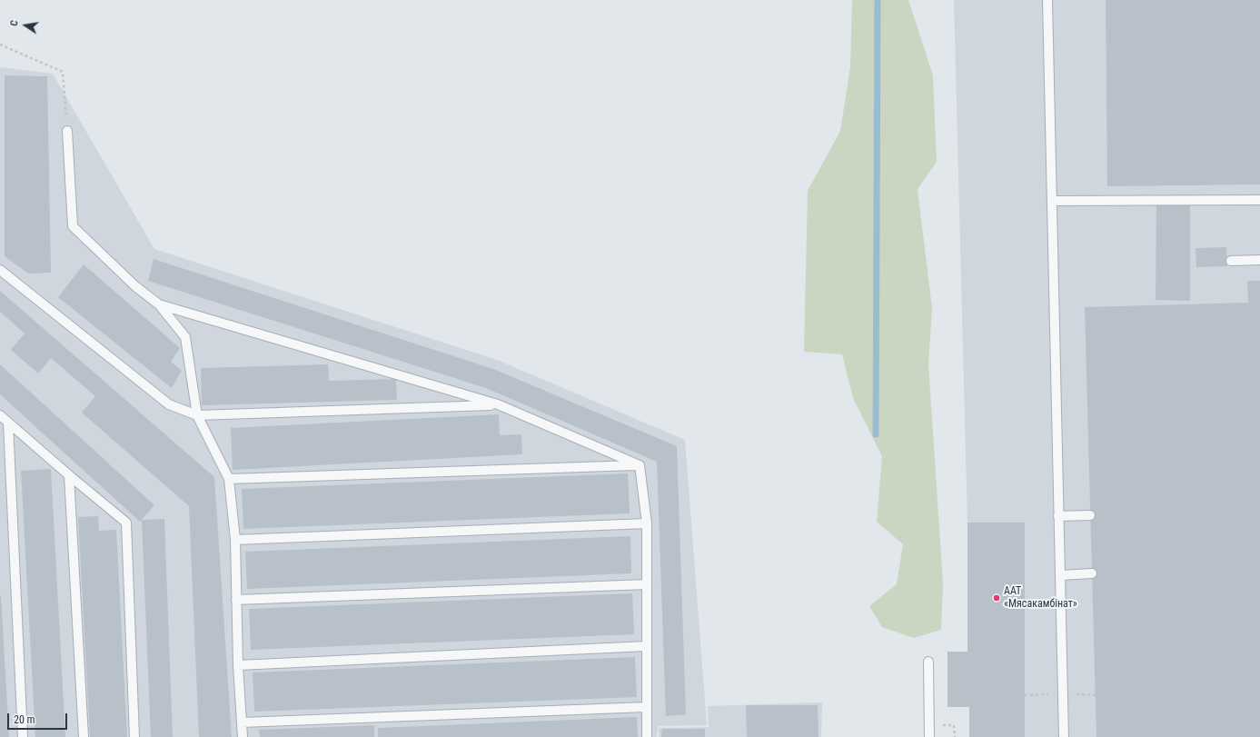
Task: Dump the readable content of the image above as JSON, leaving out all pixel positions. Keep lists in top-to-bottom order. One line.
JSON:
{"places":["ААТ «Мясакамбінат»"],"scale_bar":"20 m","north":"left"}
